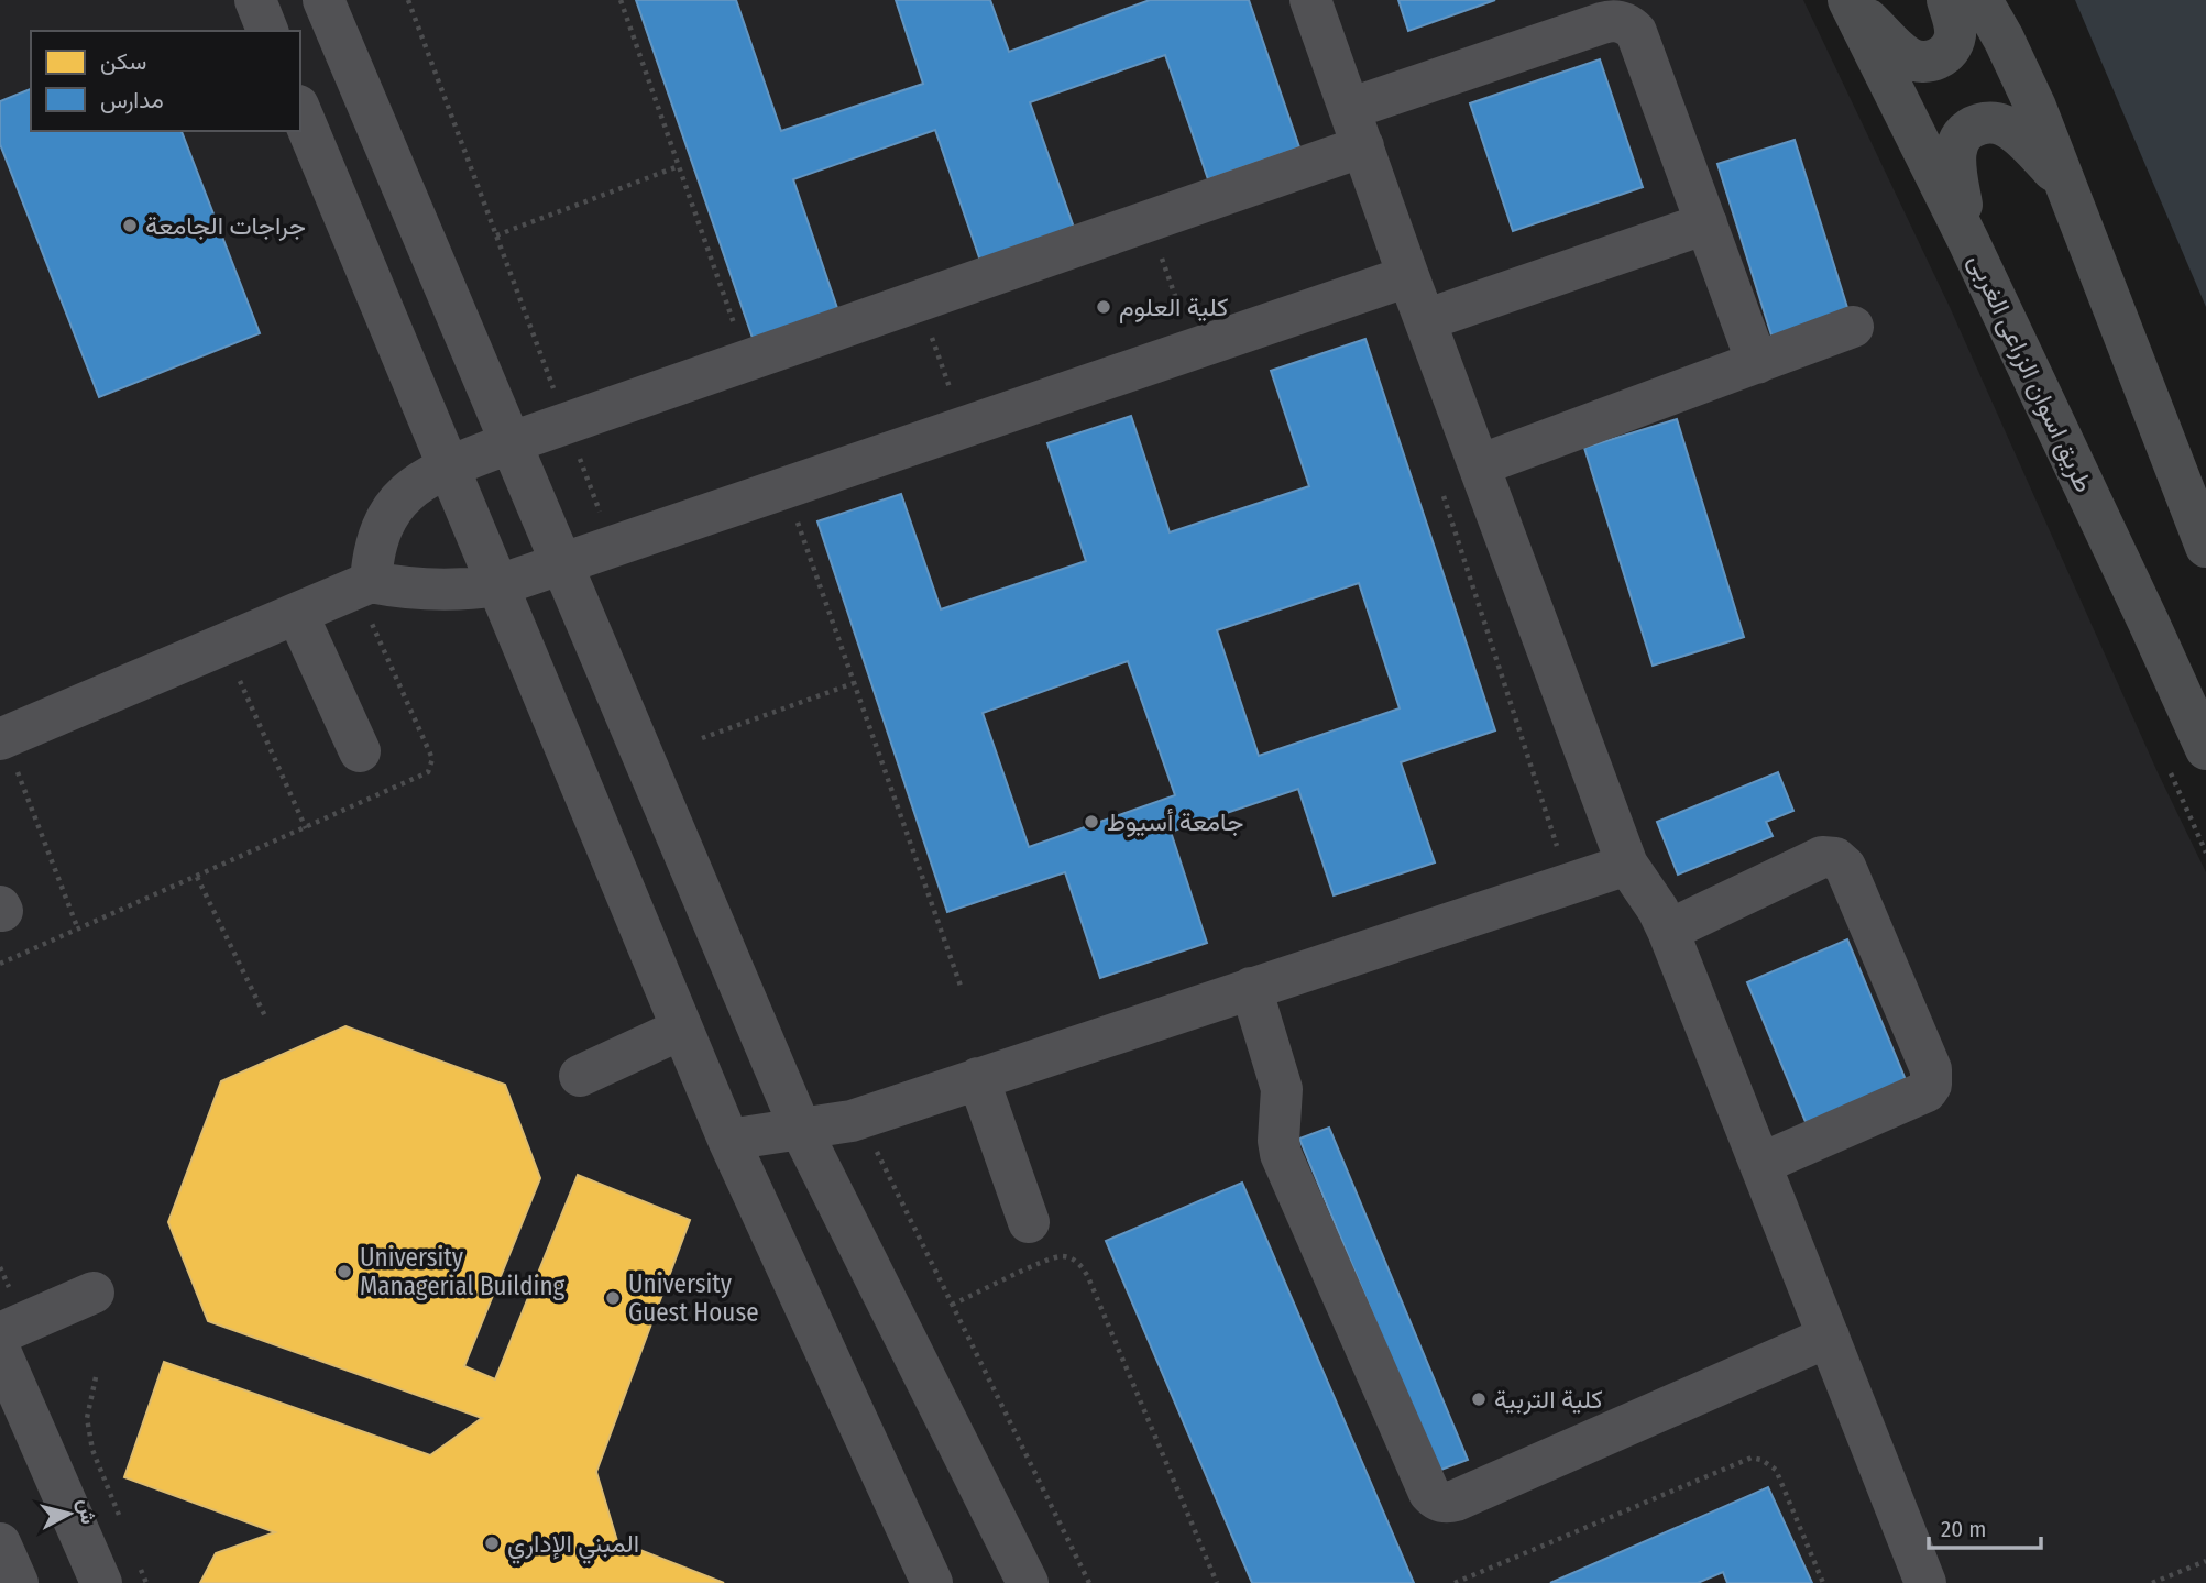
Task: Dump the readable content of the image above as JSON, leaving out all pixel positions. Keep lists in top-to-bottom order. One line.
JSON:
{"streets":{"main road":["طريق اسوان الزراعى الغربى"]},"places":["جراجات الجامعة","كلية العلوم","جامعة أسيوط","University Managerial Building","University Guest House","كلية التربية","المبني الإداري"],"legend":["سكن","مدارس"],"scale_bar":"20 m","north":"right"}
